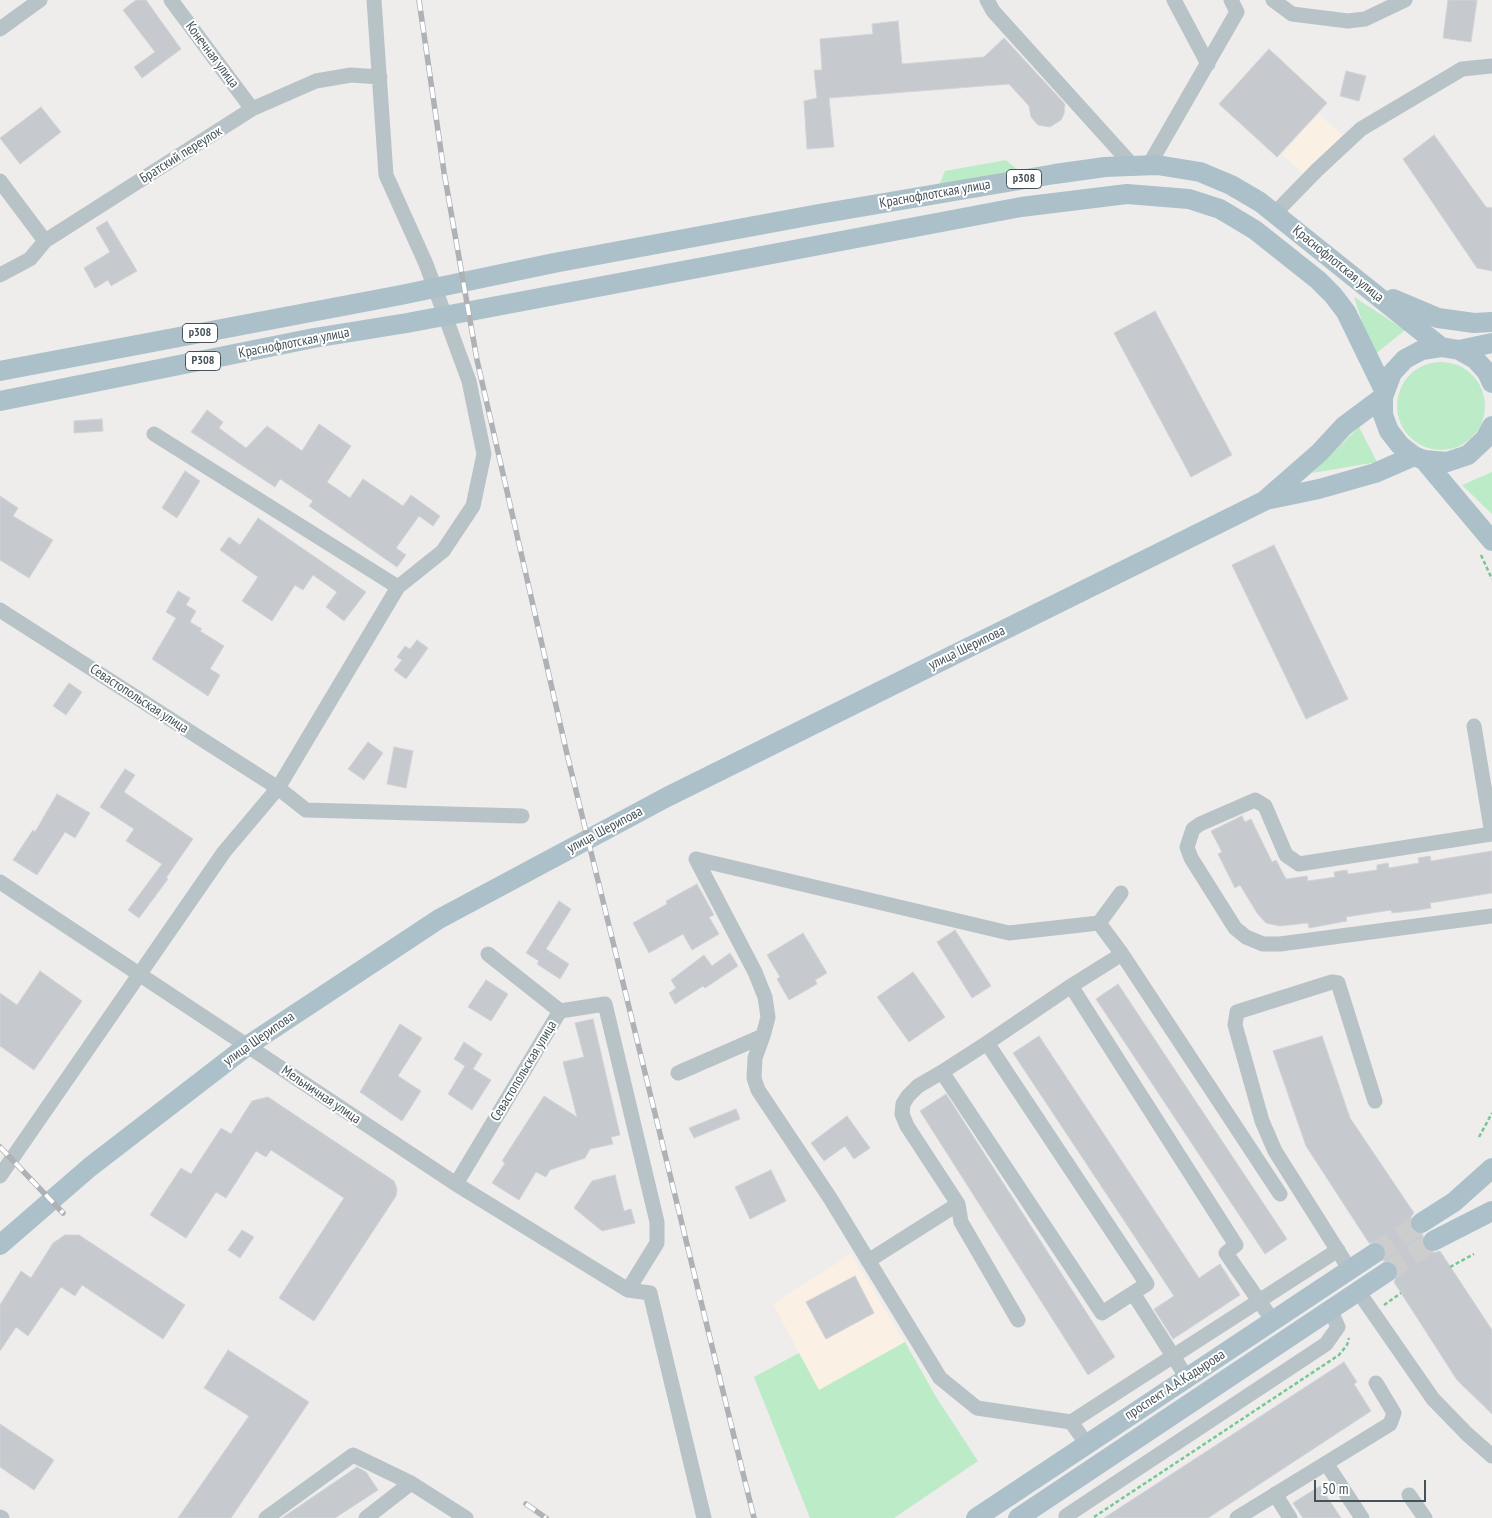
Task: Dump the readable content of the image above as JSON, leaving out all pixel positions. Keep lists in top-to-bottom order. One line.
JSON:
{"streets":{"main road":["p308","Краснофлотская улица","P308","улица Шерипова","проспект А.А.Кадырова"],"street":["Конечная улица","Братский переулок","Севастопольская улица","Мельничная улица"]},"crossings":[["Конечная улица","Братский переулок"],["улица Шерипова","Мельничная улица"],["Севастопольская улица","Мельничная улица"]],"scale_bar":"50 m"}
